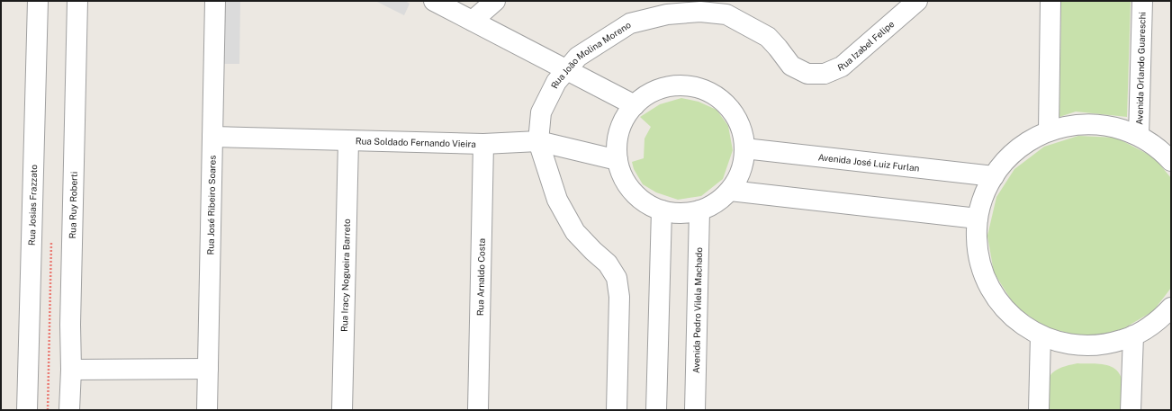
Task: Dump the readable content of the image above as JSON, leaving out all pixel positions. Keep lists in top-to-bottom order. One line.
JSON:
{"streets":{"street":["Rua Izabel Felipe","Rua João Molina Moreno","Avenida Orlando Guareschi","Rua Soldado Fernando Vieira","Avenida José Luiz Furlan","Rua Josias Frazzato","Rua José Ribeiro Soares","Rua Ruy Roberti","Rua Iracy Nogueira Barreto","Rua Arnaldo Costa","Avenida Pedro Vilela Machado"]},"crossings":[["Rua Izabel Felipe","Rua João Molina Moreno"],["Rua João Molina Moreno","Rua Soldado Fernando Vieira"],["Rua Soldado Fernando Vieira","Avenida José Luiz Furlan"],["Rua Soldado Fernando Vieira","Rua José Ribeiro Soares"],["Rua Soldado Fernando Vieira","Rua Iracy Nogueira Barreto"],["Rua Soldado Fernando Vieira","Rua Arnaldo Costa"],["Rua Soldado Fernando Vieira","Avenida Pedro Vilela Machado"],["Avenida José Luiz Furlan","Avenida Pedro Vilela Machado"]]}
